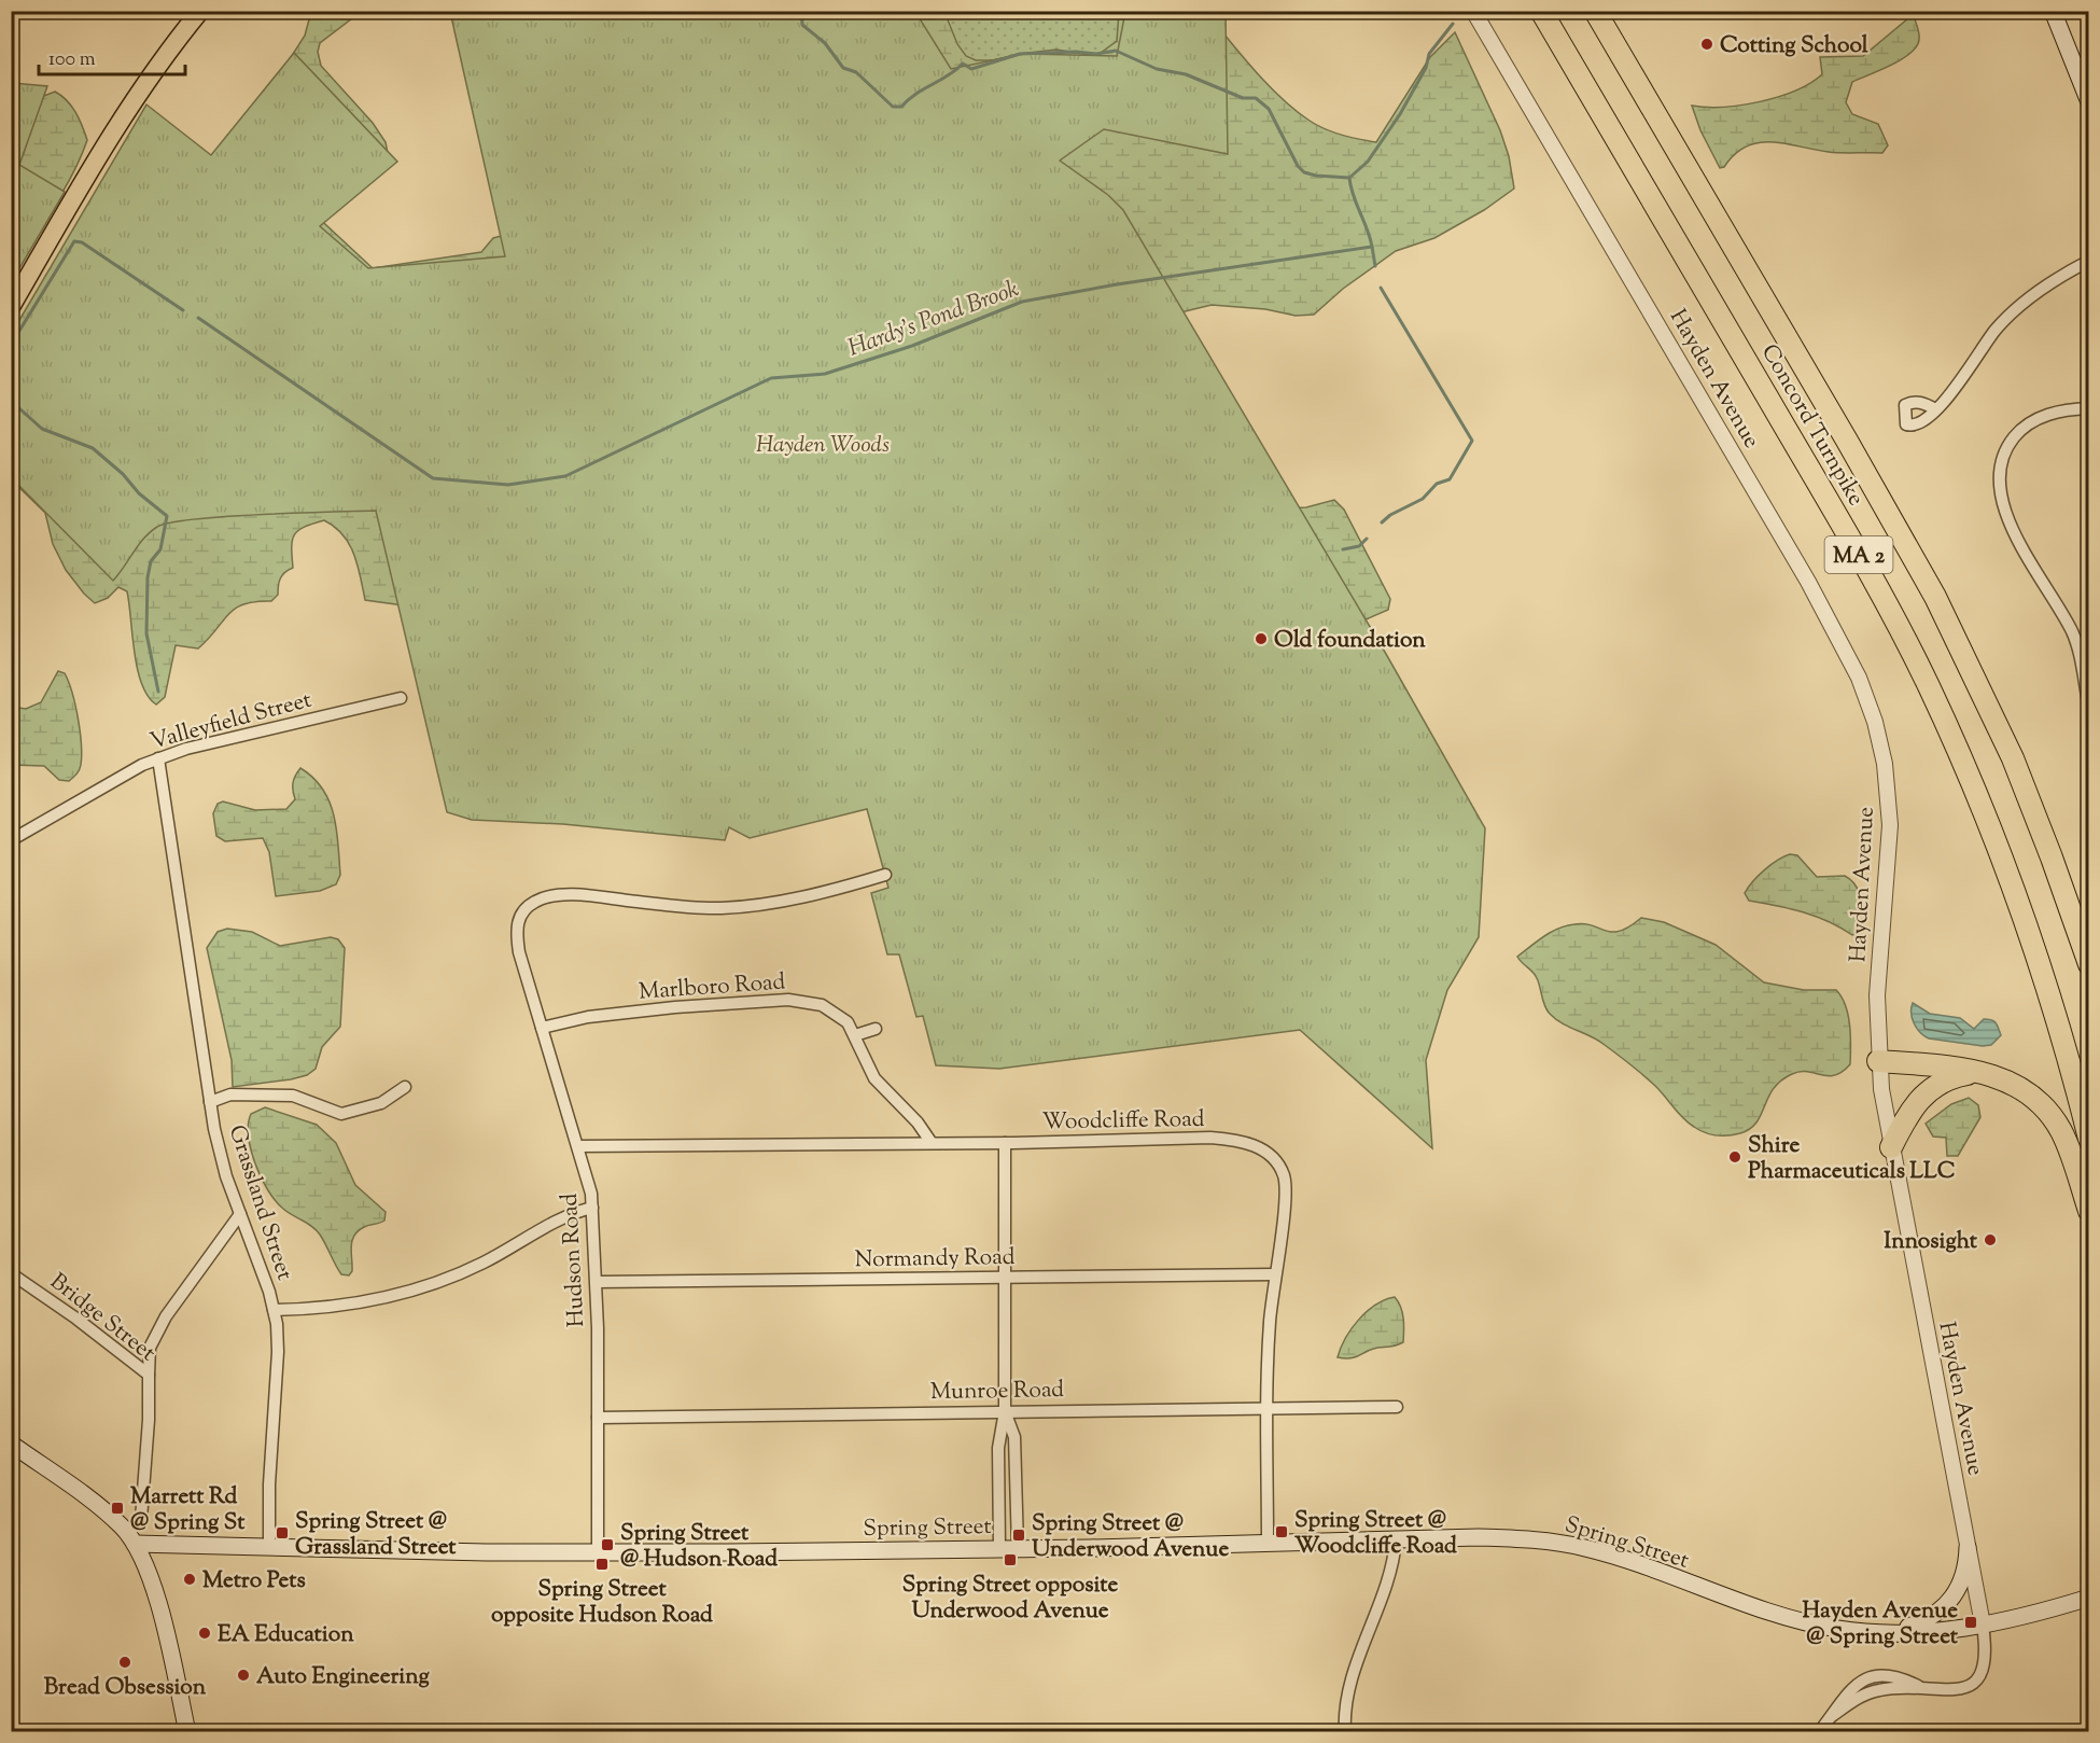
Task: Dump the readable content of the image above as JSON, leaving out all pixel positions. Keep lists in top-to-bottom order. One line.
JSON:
{"streets":{"highway":["Concord Turnpike","MA 2"],"main road":["Spring Street"],"street":["Hayden Avenue","Valleyfield Street","Marlboro Road","Woodcliffe Road","Grassland Street","Normandy Road","Hudson Road","Bridge Street","Munroe Road"]},"crossings":[["Hayden Avenue","Spring Street"],["Valleyfield Street","Grassland Street"],["Marlboro Road","Woodcliffe Road"],["Marlboro Road","Hudson Road"],["Woodcliffe Road","Normandy Road"],["Woodcliffe Road","Hudson Road"],["Woodcliffe Road","Munroe Road"],["Woodcliffe Road","Spring Street"],["Grassland Street","Spring Street"],["Normandy Road","Hudson Road"],["Hudson Road","Munroe Road"],["Hudson Road","Spring Street"]],"water":["Hardy's Pond Brook"],"parks":["Hayden Woods"],"places":{"other":["Cotting School","Old foundation","Shire Pharmaceuticals LLC","Innosight","Metro Pets","EA Education","Bread Obsession","Auto Engineering"],"transit":["Marrett Rd @ Spring St","Spring Street @ Woodcliffe Road","Spring Street @ Grassland Street","Spring Street @ Underwood Avenue","Spring Street @ Hudson Road","Spring Street opposite Underwood Avenue","Spring Street opposite Hudson Road","Hayden Avenue @ Spring Street"]},"scale_bar":"100 m"}
